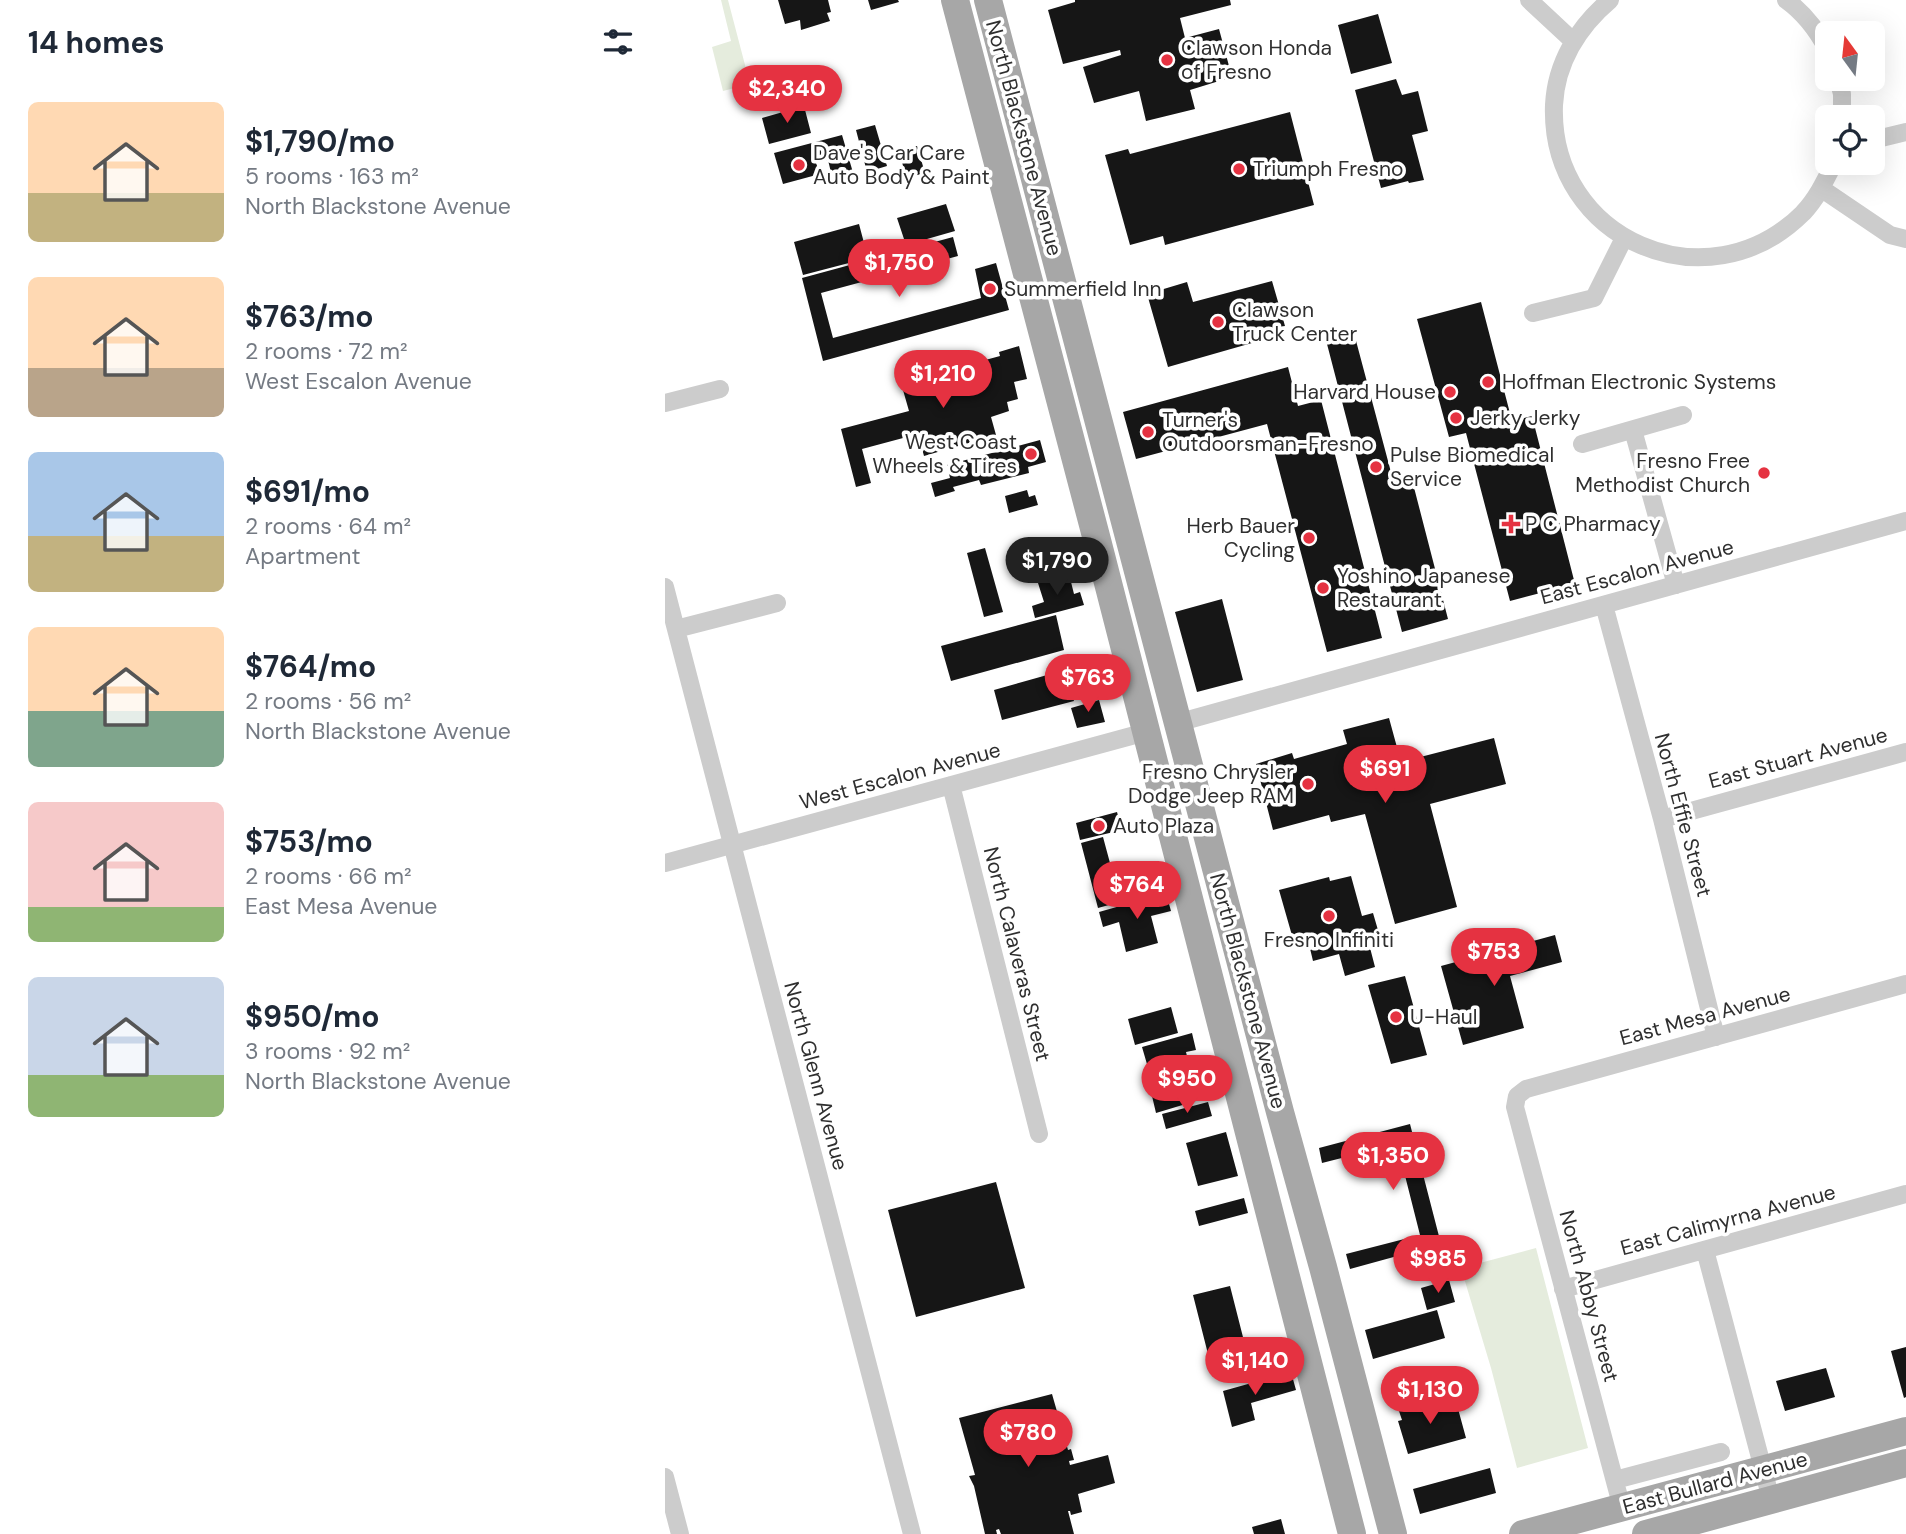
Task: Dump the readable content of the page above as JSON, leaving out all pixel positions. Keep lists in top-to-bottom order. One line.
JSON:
{"streets":{"main road":["North Blackstone Avenue","East Bullard Avenue"],"street":["East Escalon Avenue","East Stuart Avenue","West Escalon Avenue","North Effie Street","North Calaveras Street","East Mesa Avenue","North Glenn Avenue","East Calimyrna Avenue","North Abby Street"]},"crossings":[["North Blackstone Avenue","East Escalon Avenue"],["North Blackstone Avenue","West Escalon Avenue"],["East Escalon Avenue","North Effie Street"],["East Stuart Avenue","North Effie Street"],["West Escalon Avenue","North Calaveras Street"],["West Escalon Avenue","North Glenn Avenue"],["North Effie Street","East Mesa Avenue"],["East Mesa Avenue","North Abby Street"],["East Calimyrna Avenue","North Abby Street"],["North Abby Street","East Bullard Avenue"]],"places":{"other":["Clawson Honda of Fresno","Dave's Car Care Auto Body & Paint","Triumph Fresno","Summerfield Inn","Clawson Truck Center","Hoffman Electronic Systems","Harvard House","Jerky Jerky","Turner's Outdoorsman-Fresno","West Coast Wheels & Tires","Pulse Biomedical Service","Fresno Free Methodist Church","Herb Bauer Cycling","Yoshino Japanese Restaurant","Fresno Chrysler Dodge Jeep RAM","Auto Plaza","Fresno Infiniti","U-Haul"],"health":["P C Pharmacy"]},"north":"top","page":{"heading":"14 homes","price":["$2,340","$1,750","$1,210","$1,790","$763","$691","$764","$753","$950","$1,350","$985","$1,140","$1,130","$780"],"list":[{"name":"$1,790/mo","note":"5 rooms · 163 m² · North Blackstone Avenue"},{"name":"$763/mo","note":"2 rooms · 72 m² · West Escalon Avenue"},{"name":"$691/mo","note":"2 rooms · 64 m² · Apartment"},{"name":"$764/mo","note":"2 rooms · 56 m² · North Blackstone Avenue"},{"name":"$753/mo","note":"2 rooms · 66 m² · East Mesa Avenue"},{"name":"$950/mo","note":"3 rooms · 92 m² · North Blackstone Avenue"}]}}
